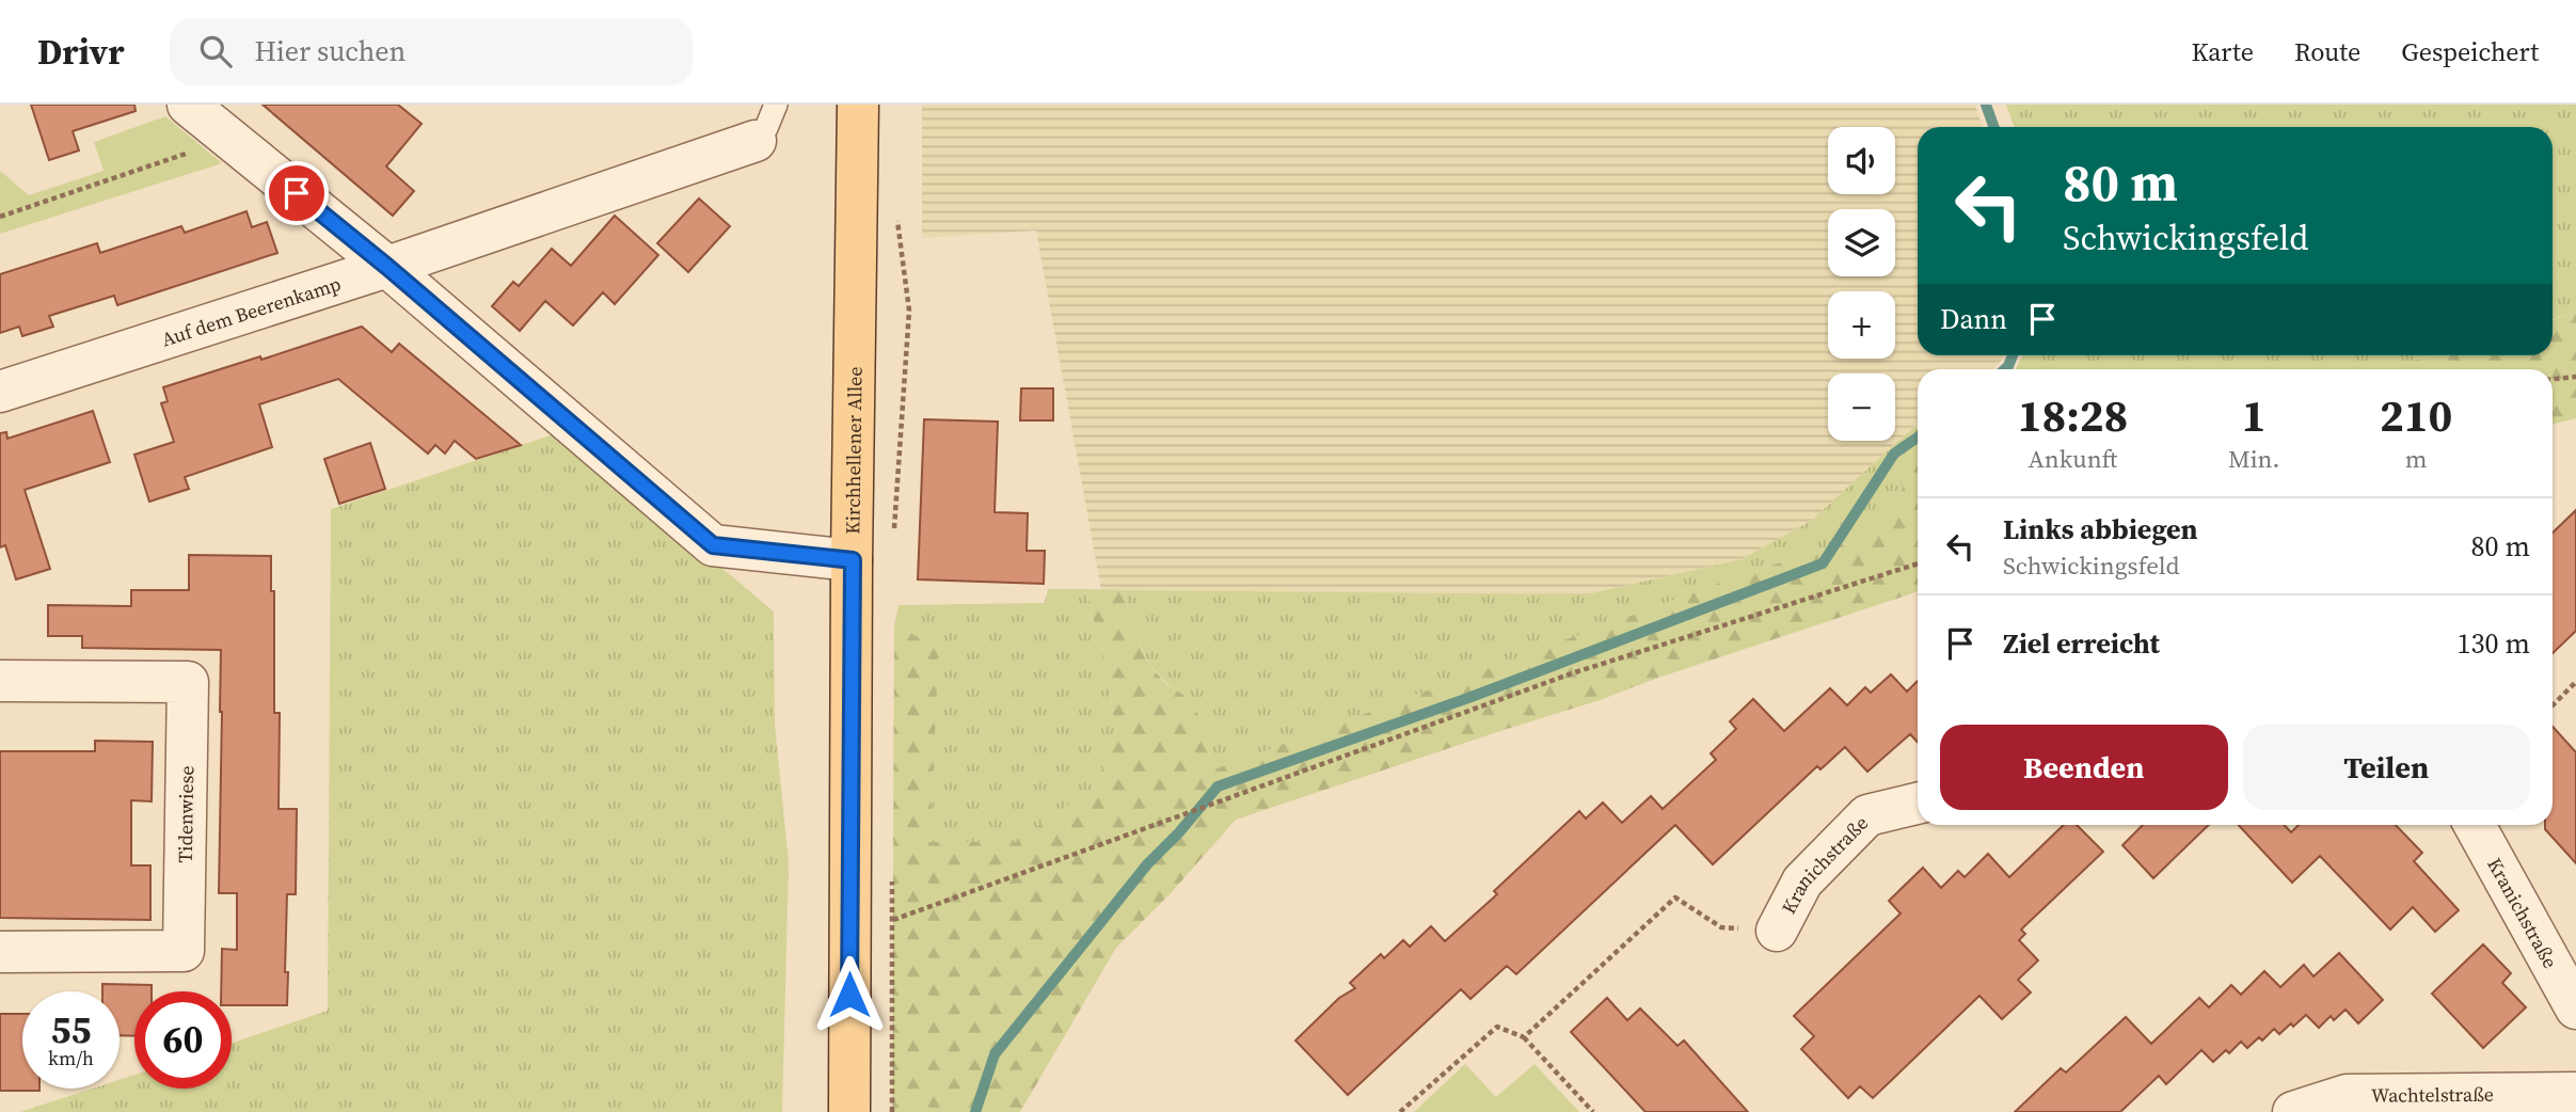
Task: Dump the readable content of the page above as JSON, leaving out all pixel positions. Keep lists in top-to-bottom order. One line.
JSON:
{"streets":{"main road":["Kirchhellener Allee"],"street":["Auf dem Beerenkamp","Tidenwiese","Kranichstraße","Wachtelstraße"]},"page":{"header":"Drivr","search":"Hier suchen","nav":["Karte","Route","Gespeichert"],"map_buttons":["+","−"],"turn":["80 m","Schwickingsfeld"],"then":"Dann","eta":["18:28","Ankunft","1","Min.","210","m"],"list":[{"name":"Links abbiegen","note":"Schwickingsfeld","value":"80 m"},{"name":"Ziel erreicht","value":"130 m"}],"buttons":["Beenden","Teilen"],"speed":"55 km/h","limit":"60"}}
